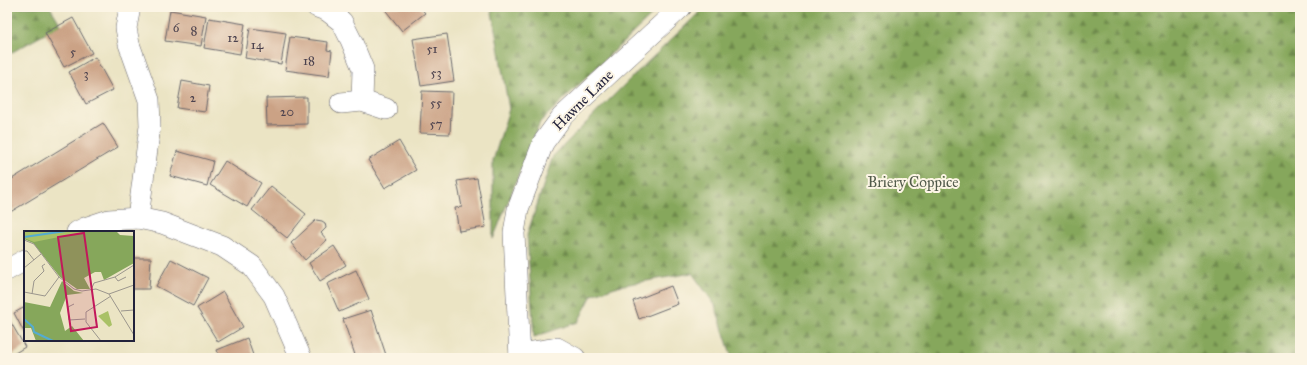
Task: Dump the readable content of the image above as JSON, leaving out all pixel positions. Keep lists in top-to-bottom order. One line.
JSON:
{"streets":{"street":["Hawne Lane"]},"parks":["Briery Coppice"],"house_numbers":["6","8","12","14","51","5","18","53","3","2","55","20","57"]}
